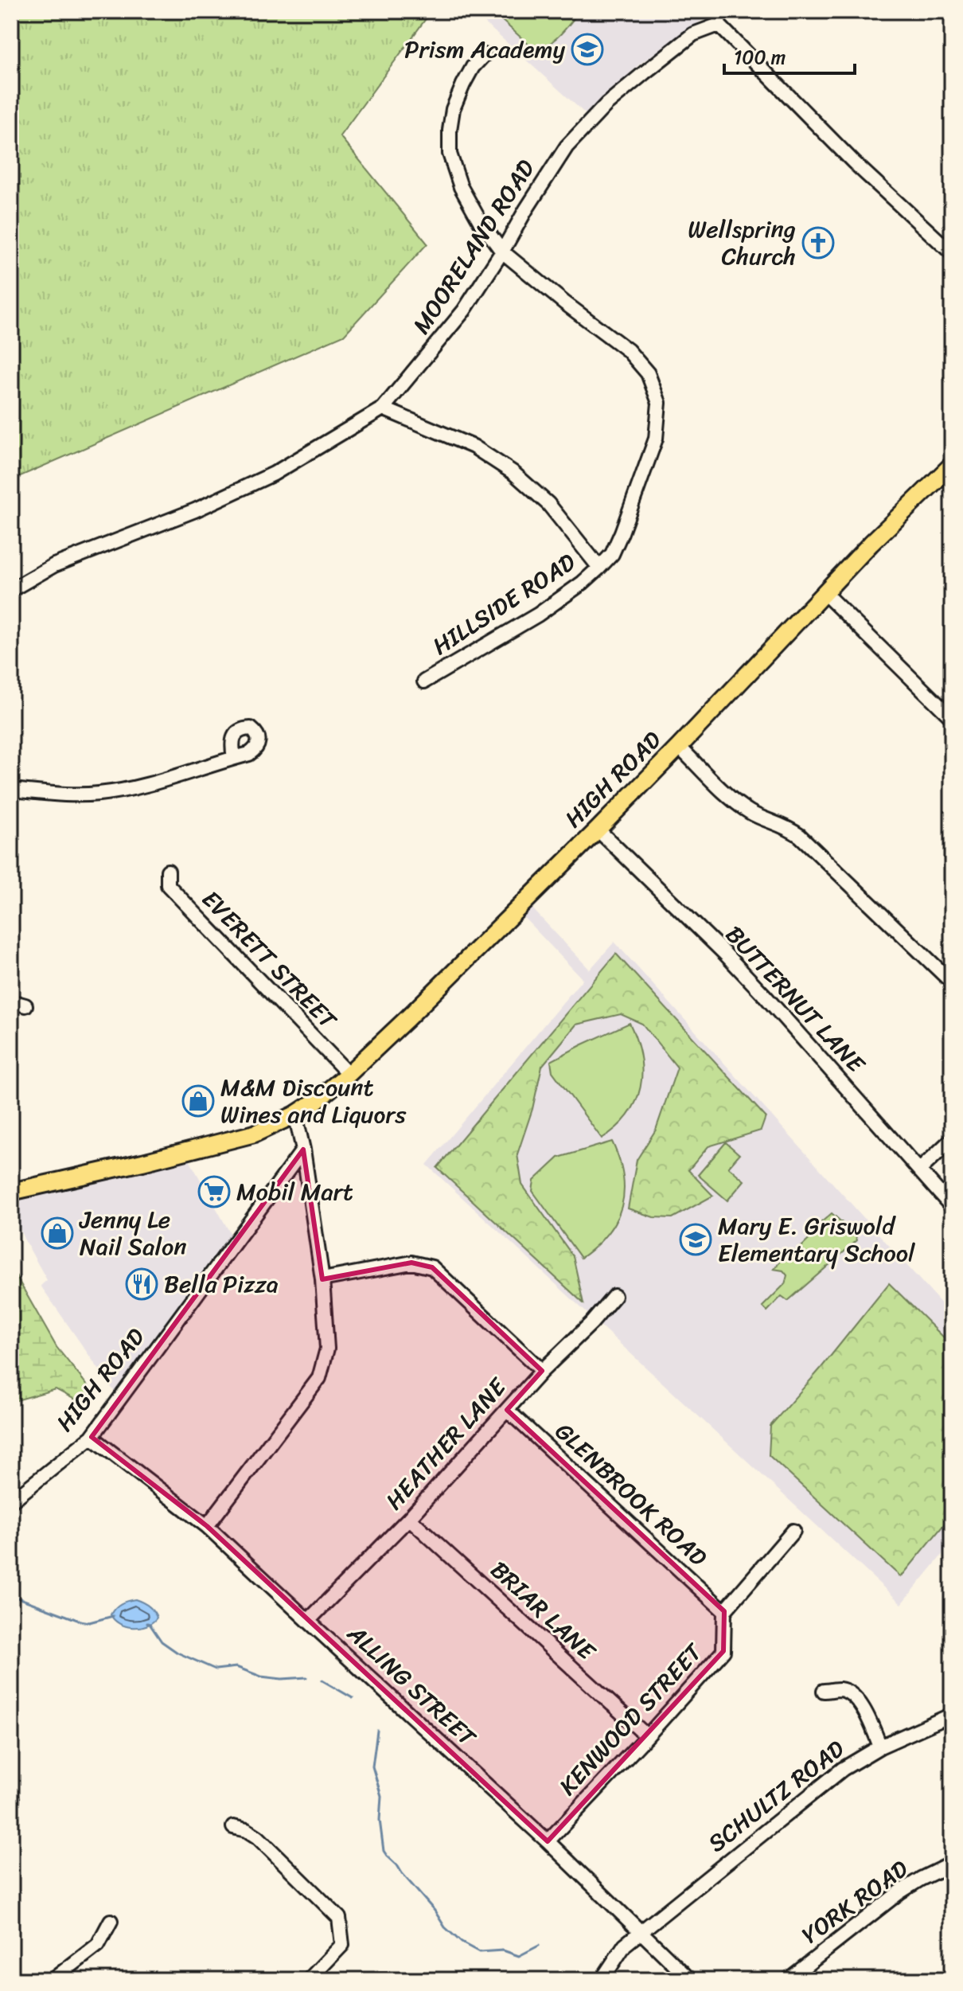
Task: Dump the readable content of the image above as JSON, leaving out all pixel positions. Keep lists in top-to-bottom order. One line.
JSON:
{"streets":{"main road":["HIGH ROAD"],"street":["MOORELAND ROAD","HILLSIDE ROAD","EVERETT STREET","BUTTERNUT LANE","HEATHER LANE","GLENBROOK ROAD","BRIAR LANE","ALLING STREET","KENWOOD STREET","SCHULTZ ROAD","YORK ROAD"]},"crossings":[["MOORELAND ROAD","HILLSIDE ROAD"],["HIGH ROAD","EVERETT STREET"],["HIGH ROAD","BUTTERNUT LANE"],["HIGH ROAD","ALLING STREET"],["HEATHER LANE","GLENBROOK ROAD"],["HEATHER LANE","BRIAR LANE"],["HEATHER LANE","ALLING STREET"],["GLENBROOK ROAD","KENWOOD STREET"],["BRIAR LANE","KENWOOD STREET"],["ALLING STREET","KENWOOD STREET"],["ALLING STREET","SCHULTZ ROAD"]],"places":{"school or university":["Prism Academy","Mary E. Griswold Elementary School"],"church":["Wellspring Church"],"shop":["M&M Discount Wines and Liquors","Jenny Le Nail Salon"],"supermarket":["Mobil Mart"],"restaurant":["Bella Pizza"]},"scale_bar":"100 m"}
